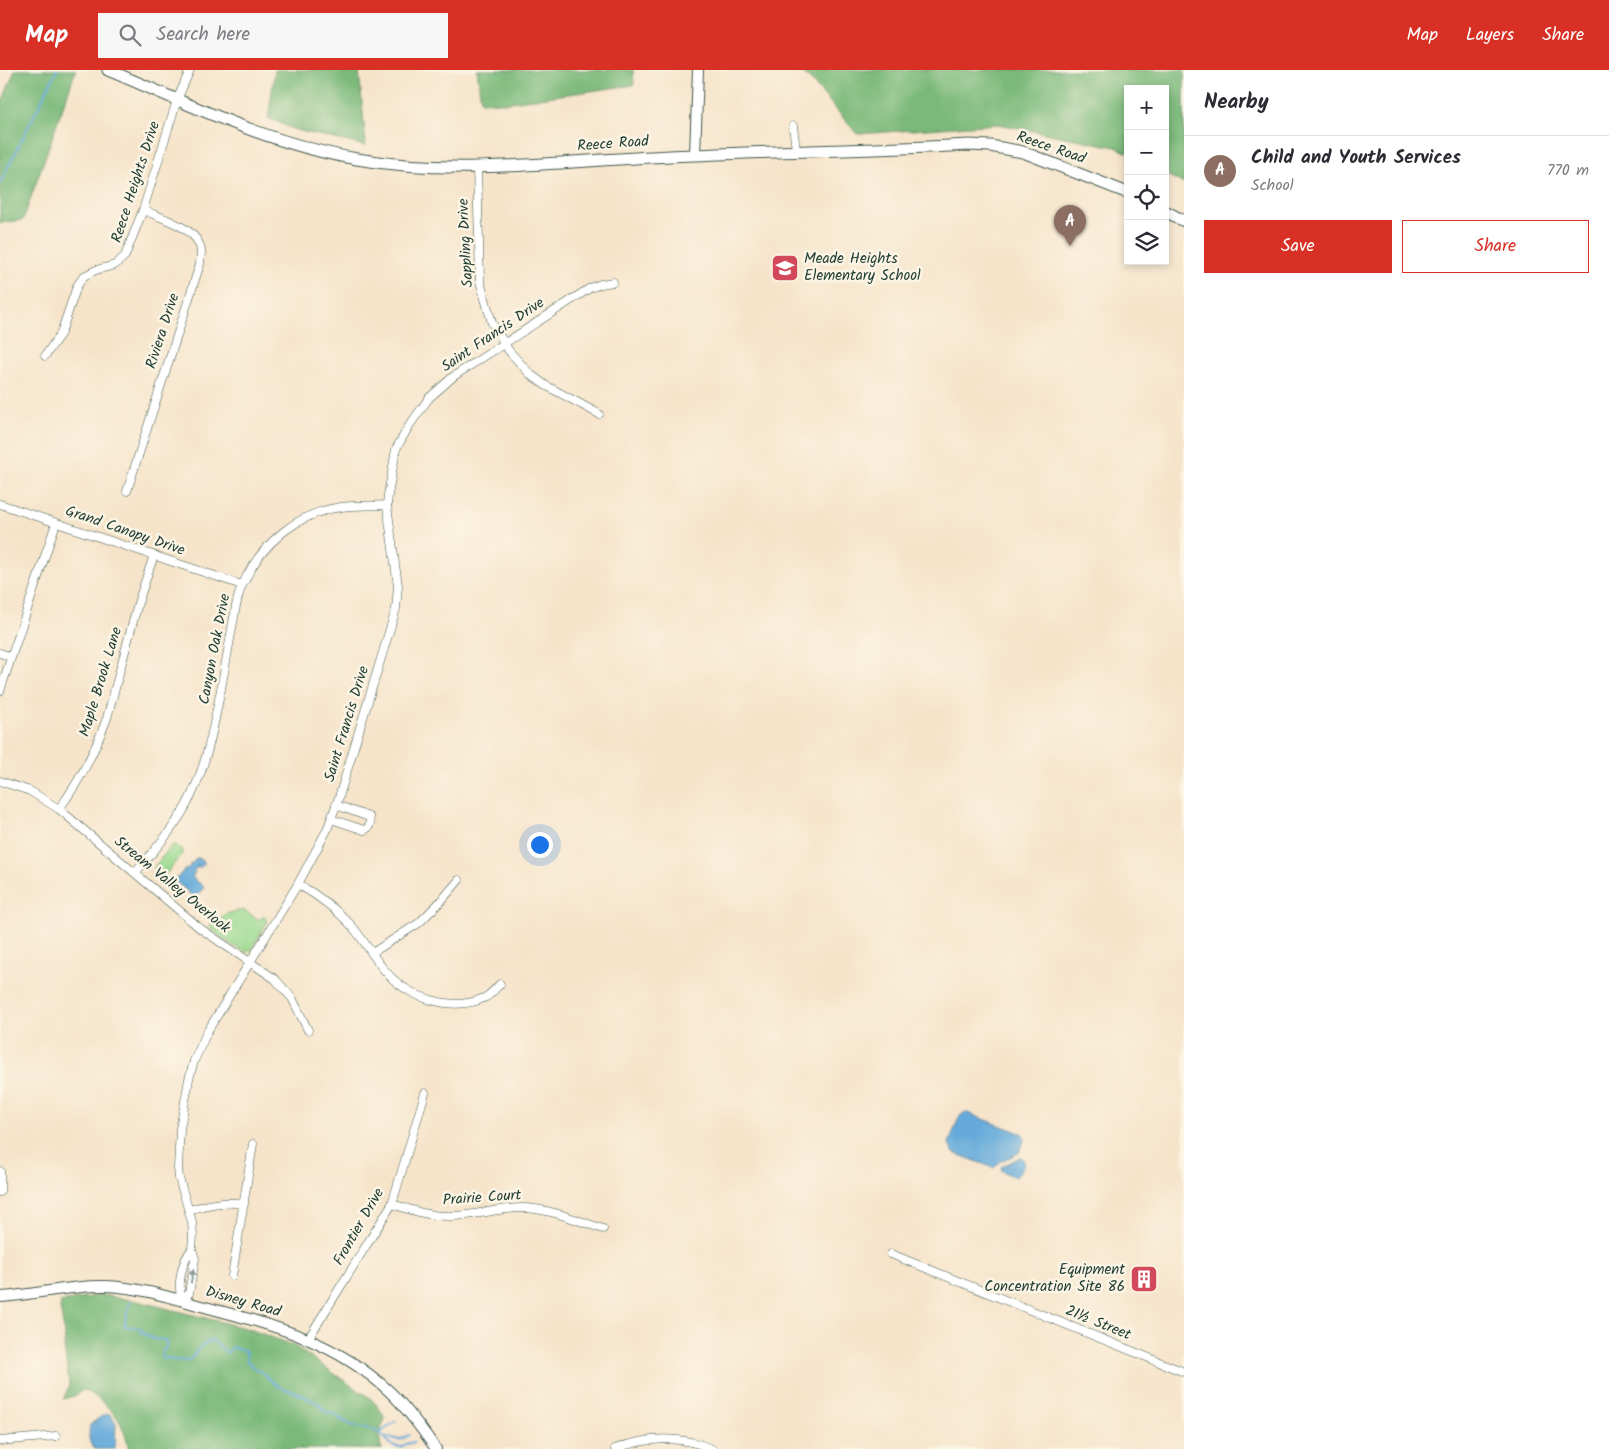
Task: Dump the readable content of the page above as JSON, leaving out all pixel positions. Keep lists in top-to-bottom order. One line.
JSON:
{"streets":{"main road":["Reece Road"],"street":["Reece Heights Drive","Sappling Drive","Riviera Drive","Saint Francis Drive","Grand Canopy Drive","Canyon Oak Drive","Maple Brook Lane","Stream Valley Overlook","Prairie Court","Frontier Drive","Disney Road","21½ Street"]},"crossings":[["Reece Road","Reece Heights Drive"],["Reece Road","Sappling Drive"],["Reece Heights Drive","Riviera Drive"],["Sappling Drive","Saint Francis Drive"],["Saint Francis Drive","Canyon Oak Drive"],["Saint Francis Drive","Stream Valley Overlook"],["Saint Francis Drive","Disney Road"],["Grand Canopy Drive","Canyon Oak Drive"],["Grand Canopy Drive","Maple Brook Lane"],["Canyon Oak Drive","Stream Valley Overlook"],["Maple Brook Lane","Stream Valley Overlook"],["Prairie Court","Frontier Drive"],["Frontier Drive","Disney Road"]],"places":{"school or university":["Meade Heights Elementary School"],"building":["Equipment Concentration Site 86"]},"page":{"header":"Map","search":"Search here","nav":["Map","Layers","Share"],"heading":"Nearby","map_buttons":["+","−"],"list":[{"mark":"A","name":"Child and Youth Services","note":"School","value":"770 m"}],"pins":"A","buttons":["Save","Share"]}}
